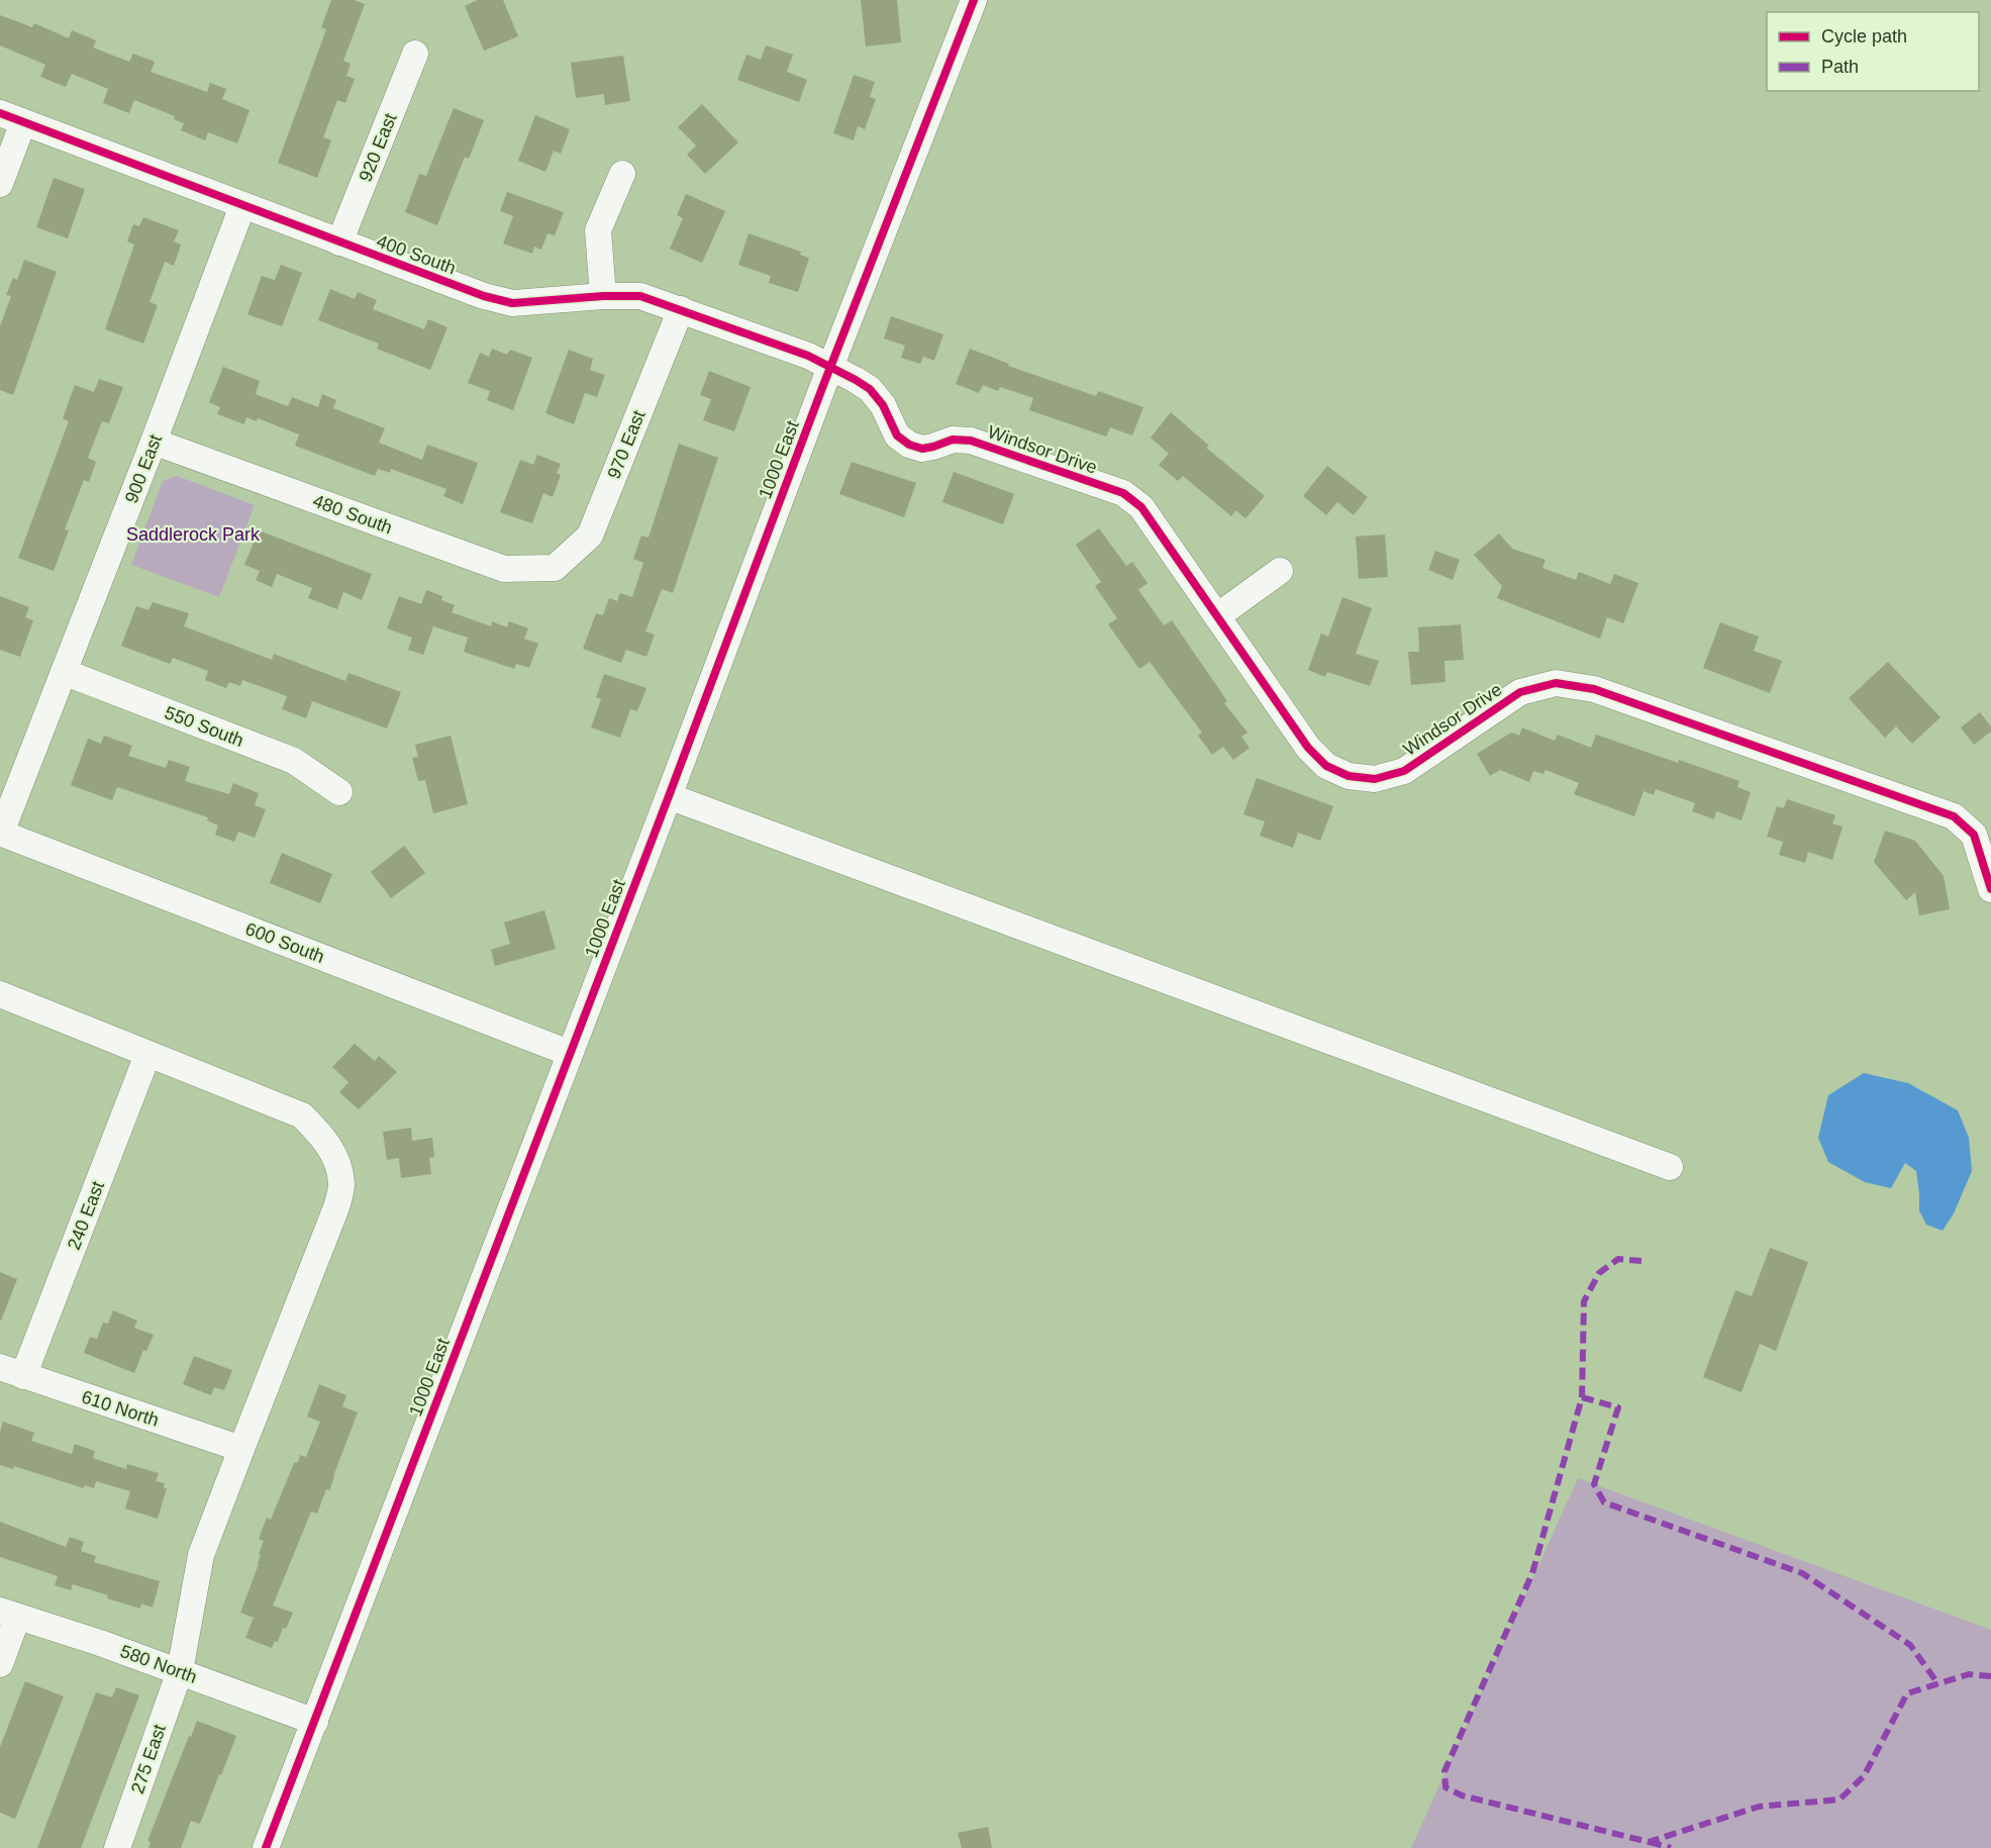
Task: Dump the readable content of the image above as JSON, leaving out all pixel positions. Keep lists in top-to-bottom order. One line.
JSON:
{"streets":{"street":["920 East","400 South","970 East","Windsor Drive","1000 East","900 East","480 South","550 South","600 South","240 East","610 North","580 North","275 East"]},"crossings":[["920 East","400 South"],["400 South","970 East"],["400 South","Windsor Drive"],["400 South","1000 East"],["400 South","900 East"],["970 East","480 South"],["Windsor Drive","1000 East"],["1000 East","600 South"],["1000 East","580 North"],["900 East","480 South"],["900 East","550 South"],["900 East","600 South"],["240 East","610 North"],["240 East","275 East"],["610 North","275 East"],["580 North","275 East"]],"parks":["Saddlerock Park"],"legend":["Cycle path","Path"]}
